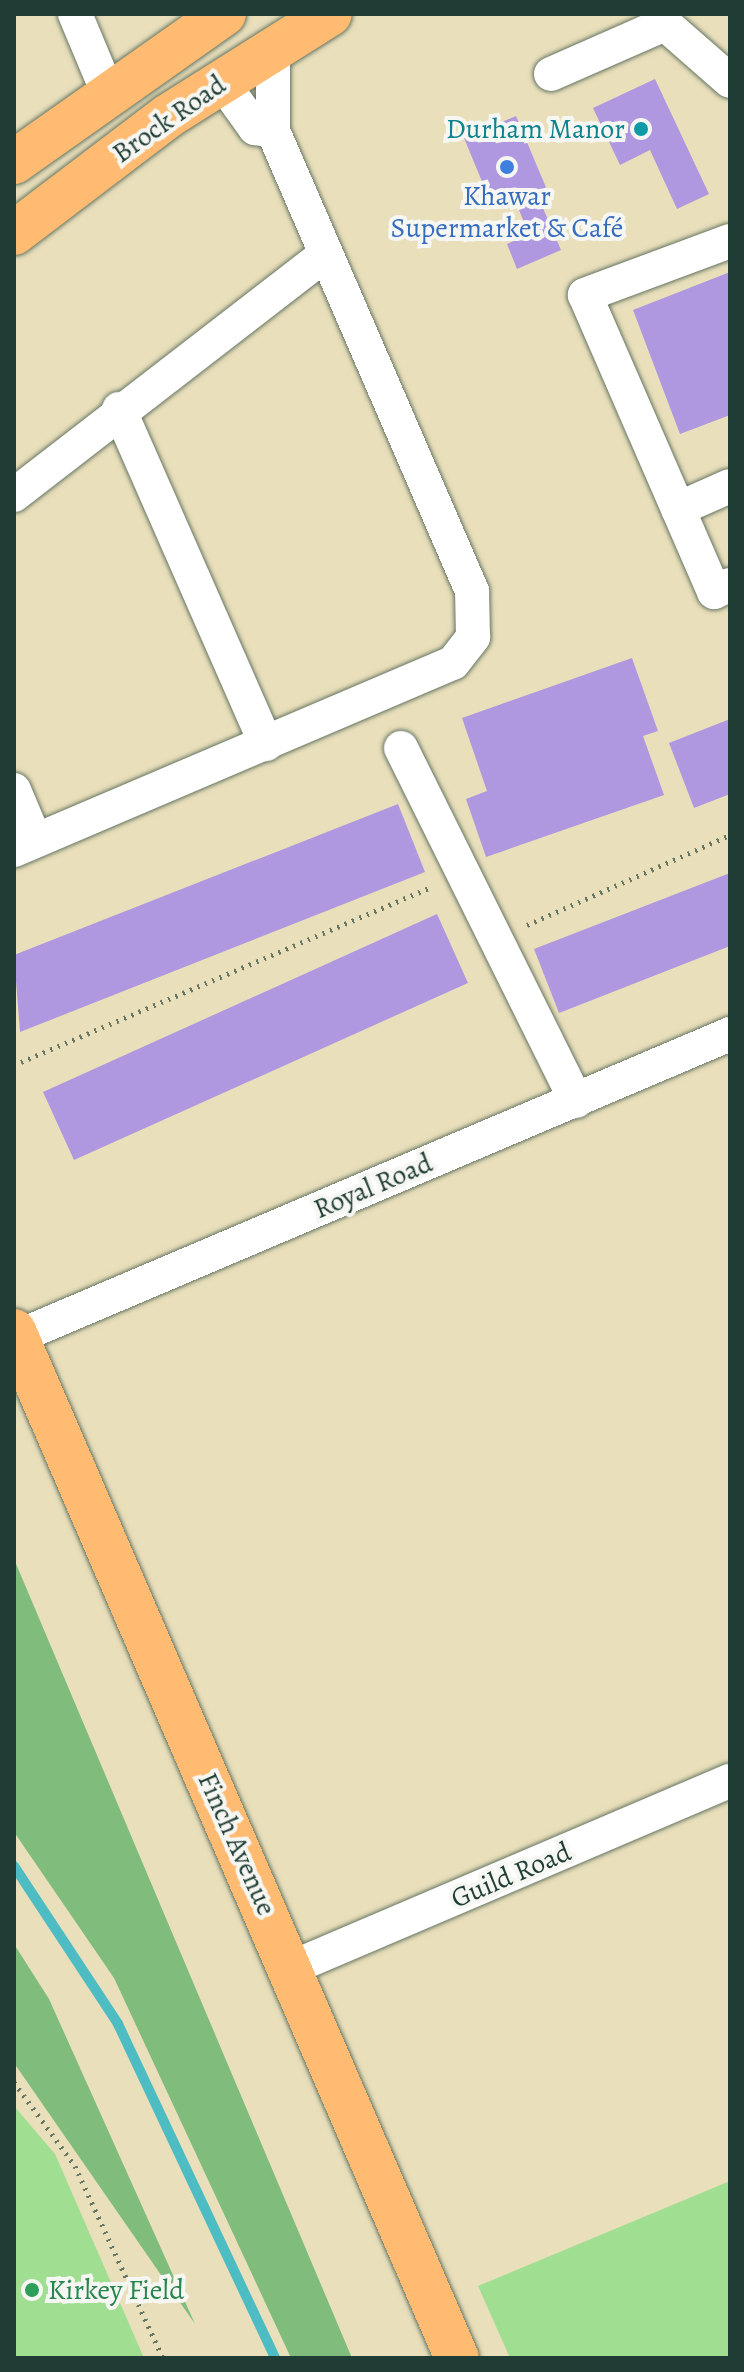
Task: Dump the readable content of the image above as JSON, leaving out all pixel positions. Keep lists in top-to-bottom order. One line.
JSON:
{"streets":{"main road":["Brock Road","Finch Avenue"],"street":["Royal Road","Guild Road"]},"crossings":[["Royal Road","Finch Avenue"],["Finch Avenue","Guild Road"]],"places":["Durham Manor","Khawar Supermarket & Café","Kirkey Field"]}
